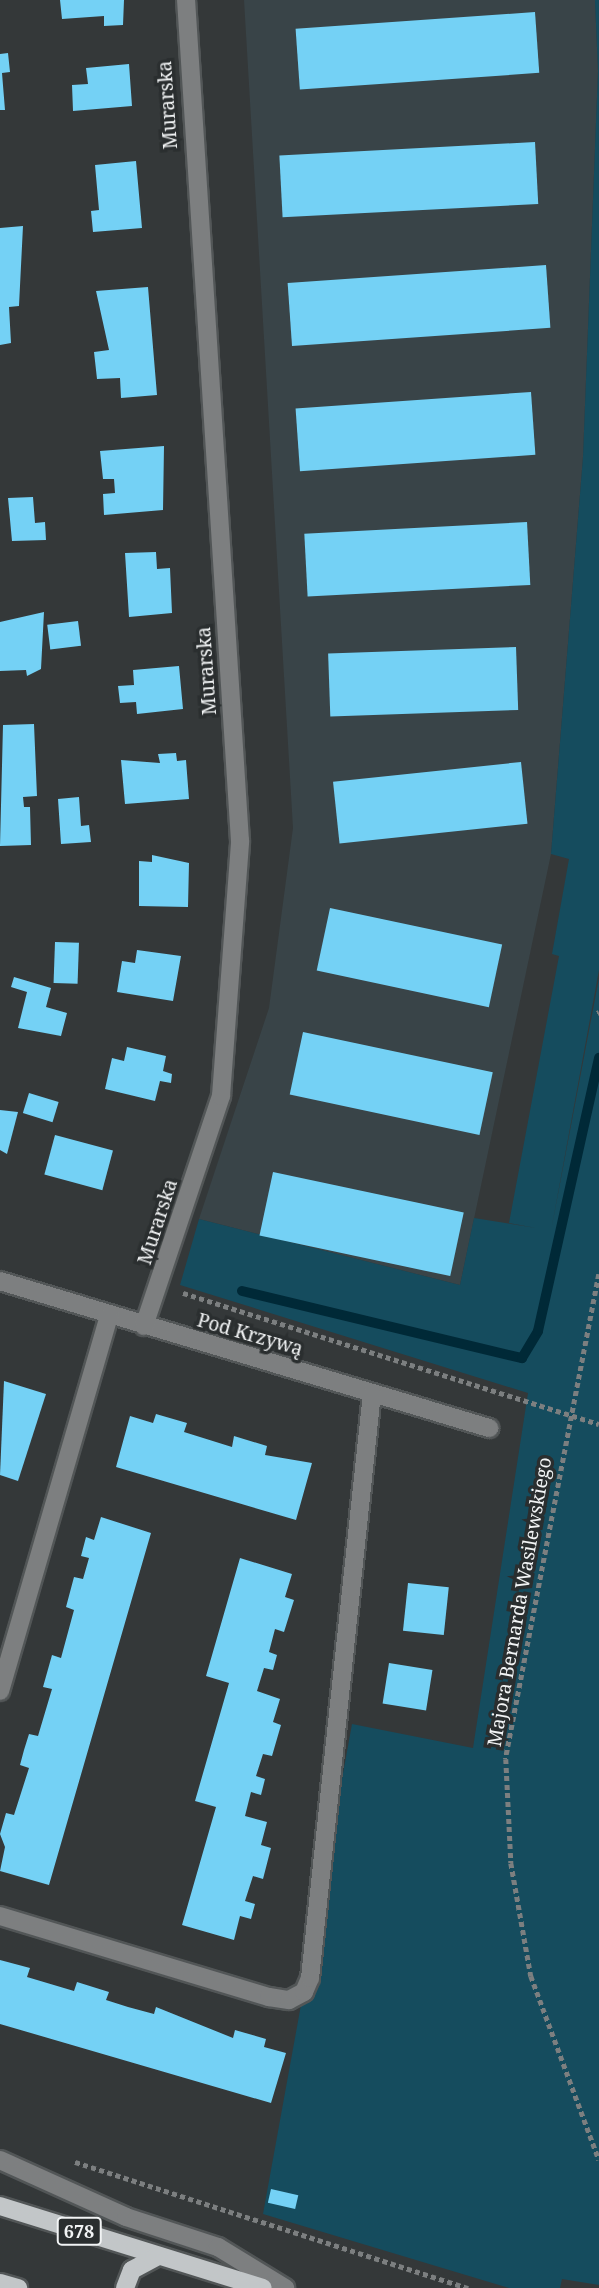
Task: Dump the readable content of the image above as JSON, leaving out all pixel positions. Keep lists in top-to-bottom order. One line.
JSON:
{"streets":{"main road":["678"],"street":["Murarska","Pod Krzywą"],"path":["Majora Bernarda Wasilewskiego"]},"crossings":[["Murarska","Pod Krzywą"]]}
